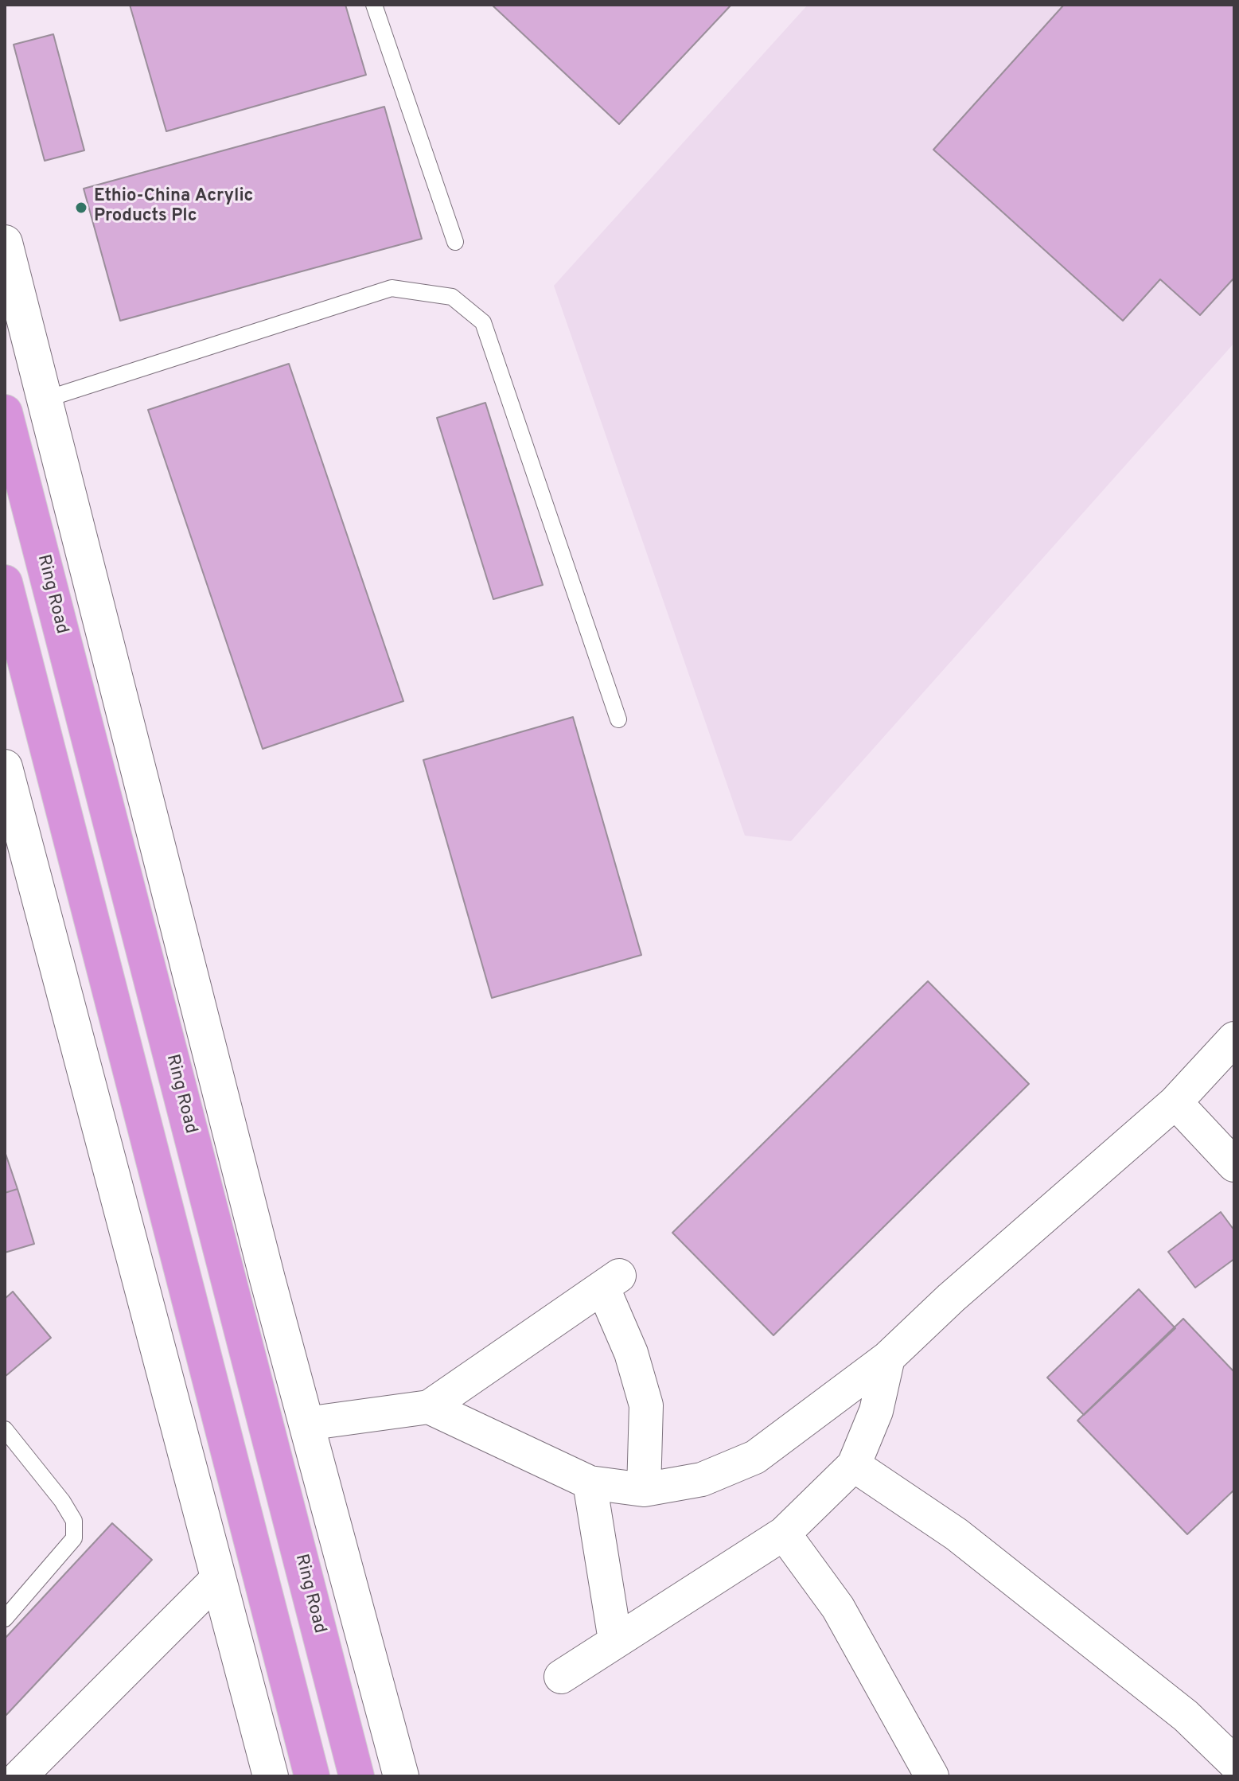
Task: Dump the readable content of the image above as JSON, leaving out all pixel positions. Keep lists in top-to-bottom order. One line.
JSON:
{"streets":{"highway":["Ring Road"]},"places":["Ethio-China Acrylic Products Plc"]}
